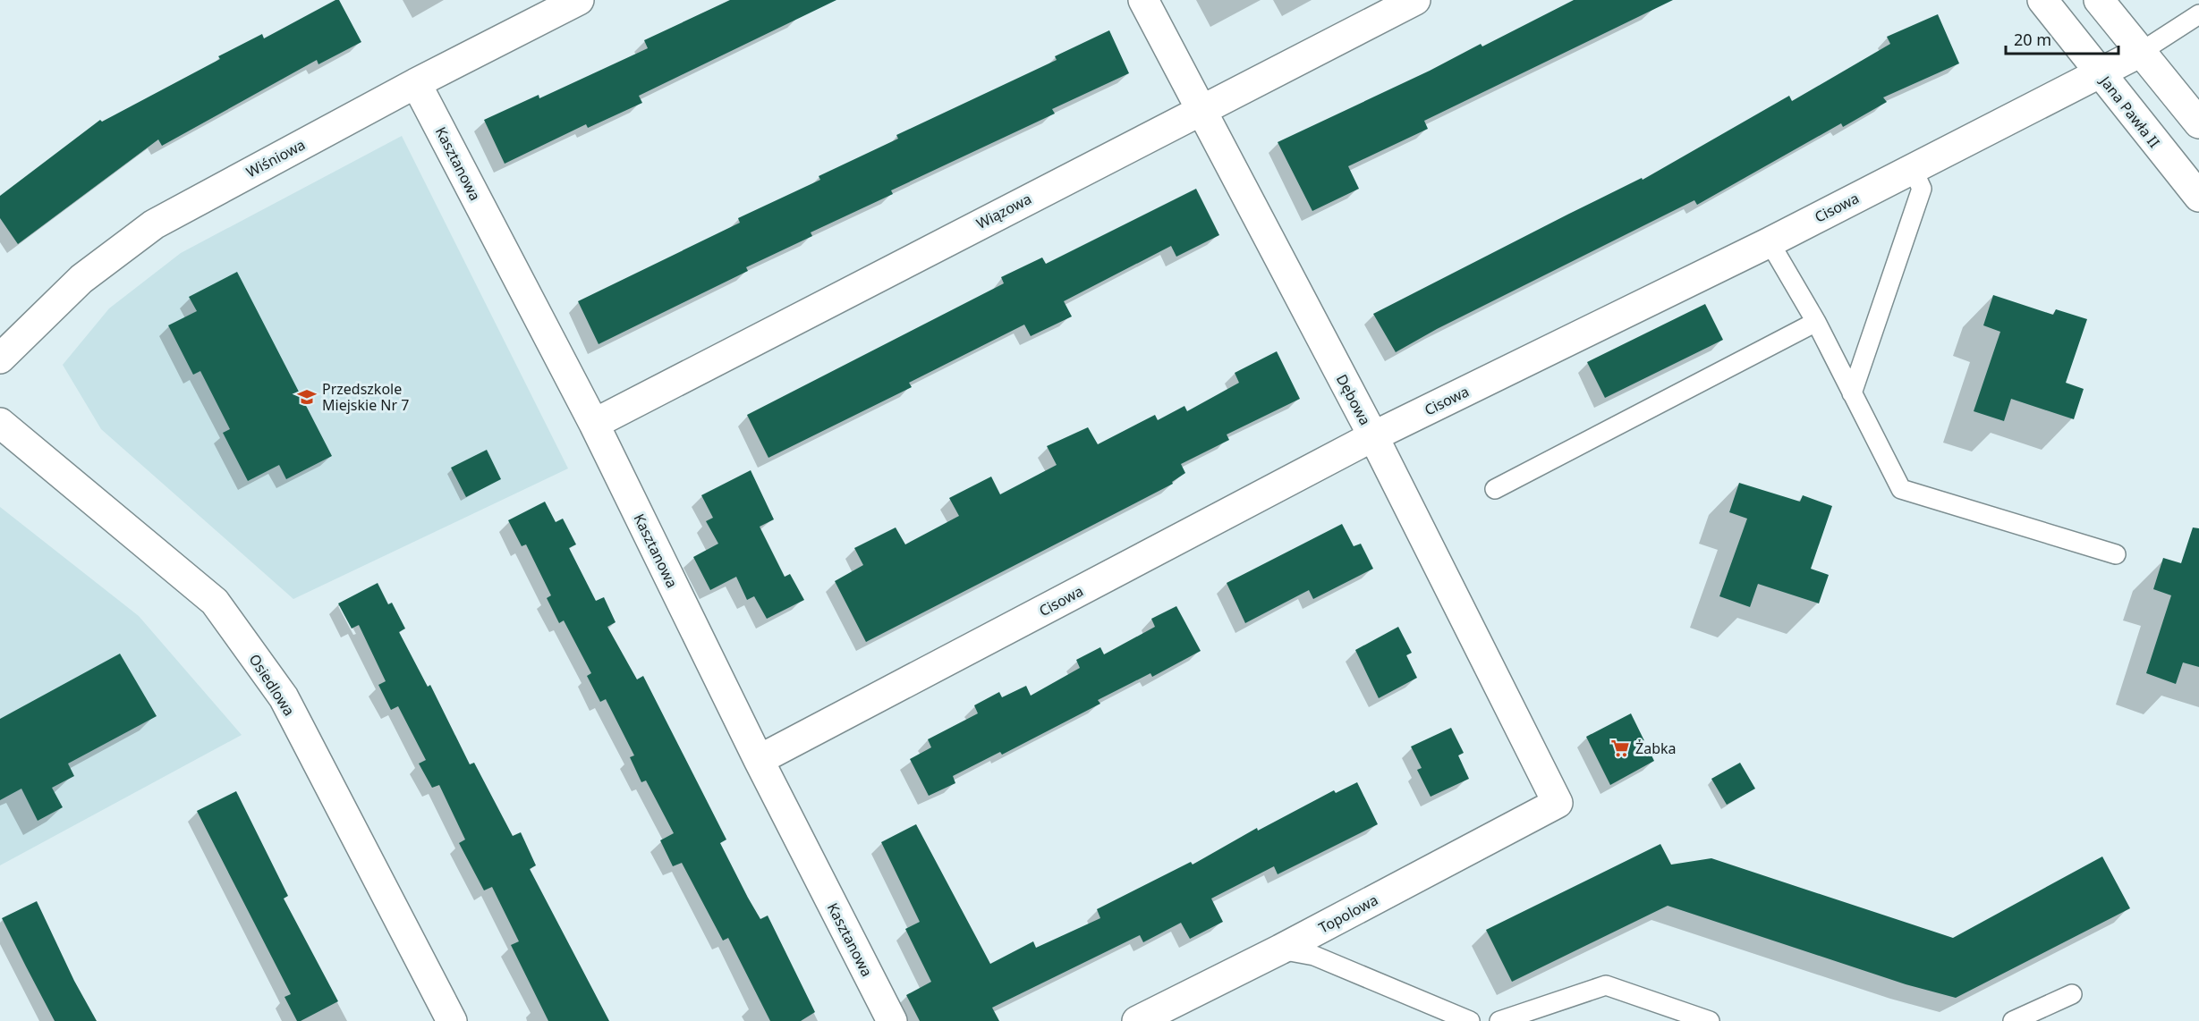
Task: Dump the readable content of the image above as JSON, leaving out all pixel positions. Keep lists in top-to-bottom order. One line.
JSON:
{"streets":{"street":["Jana Pawła II","Wiśniowa","Kasztanowa","Cisowa","Wiązowa","Dębowa","Osiedlowa","Topolowa"]},"crossings":[["Jana Pawła II","Cisowa"],["Wiśniowa","Kasztanowa"],["Kasztanowa","Cisowa"],["Kasztanowa","Wiązowa"],["Cisowa","Dębowa"],["Wiązowa","Dębowa"],["Dębowa","Topolowa"]],"places":{"school or university":["Przedszkole Miejskie Nr 7"],"supermarket":["Żabka"]},"scale_bar":"20 m"}
